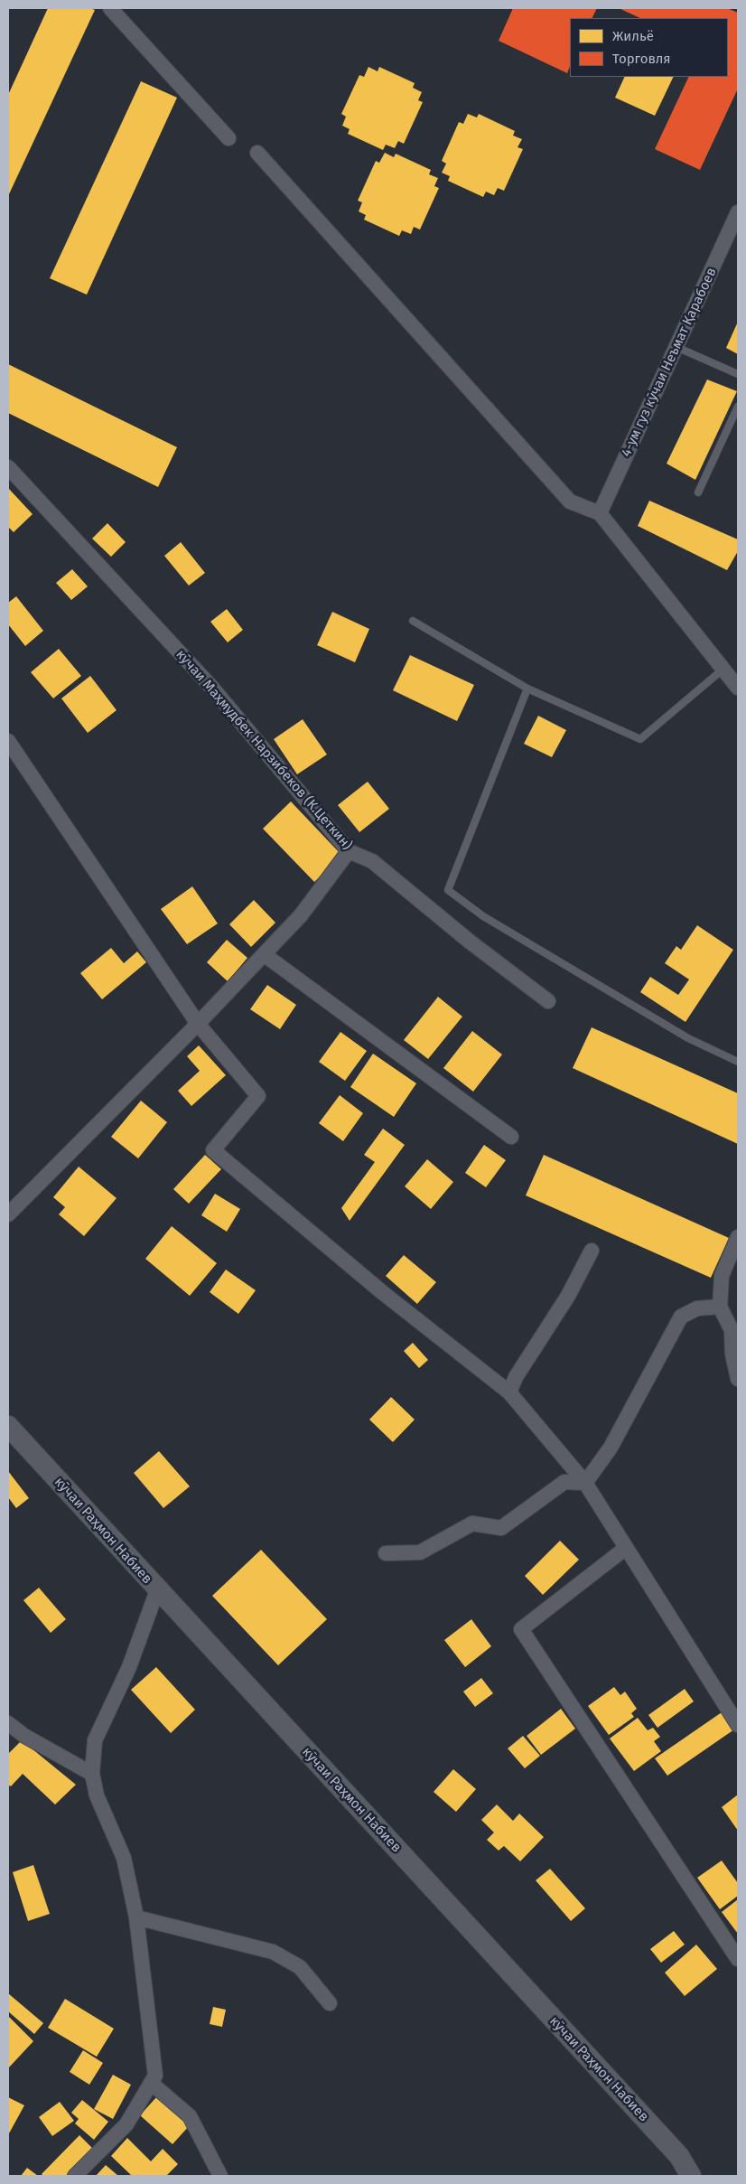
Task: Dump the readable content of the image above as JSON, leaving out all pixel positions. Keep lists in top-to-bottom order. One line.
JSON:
{"streets":{"street":["4-ум гуз кӯчаи Неъмат Қарабоев","кӯчаи Маҳмудбек Нарзибеков (К.Цеткин)","кӯчаи Раҳмон Набиев"]},"legend":["Жильё","Торговля"]}
